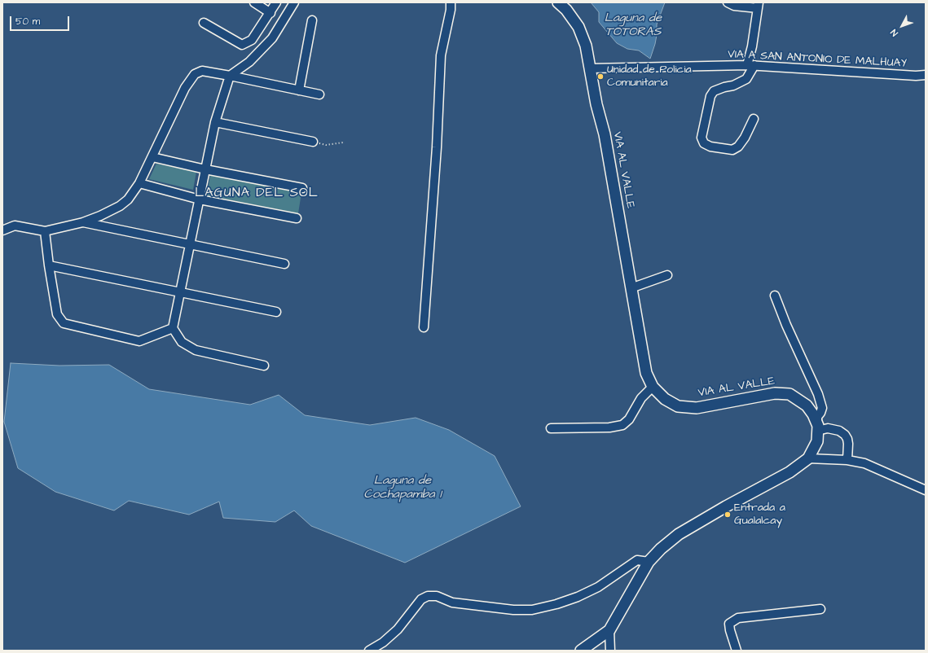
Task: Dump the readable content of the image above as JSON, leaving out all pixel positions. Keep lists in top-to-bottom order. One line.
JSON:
{"streets":{"main road":["VIA AL VALLE"],"street":["VIA A SAN ANTONIO DE MALHUAY"]},"crossings":[["VIA A SAN ANTONIO DE MALHUAY","VIA AL VALLE"]],"districts":["LAGUNA DEL SOL"],"water":["Laguna de TOTORAS","Laguna de Cochapamba 1"],"places":["Unidad de Policia Comunitaria","Entrada a Gualalcay"],"scale_bar":"50 m","north":"bottom left"}
